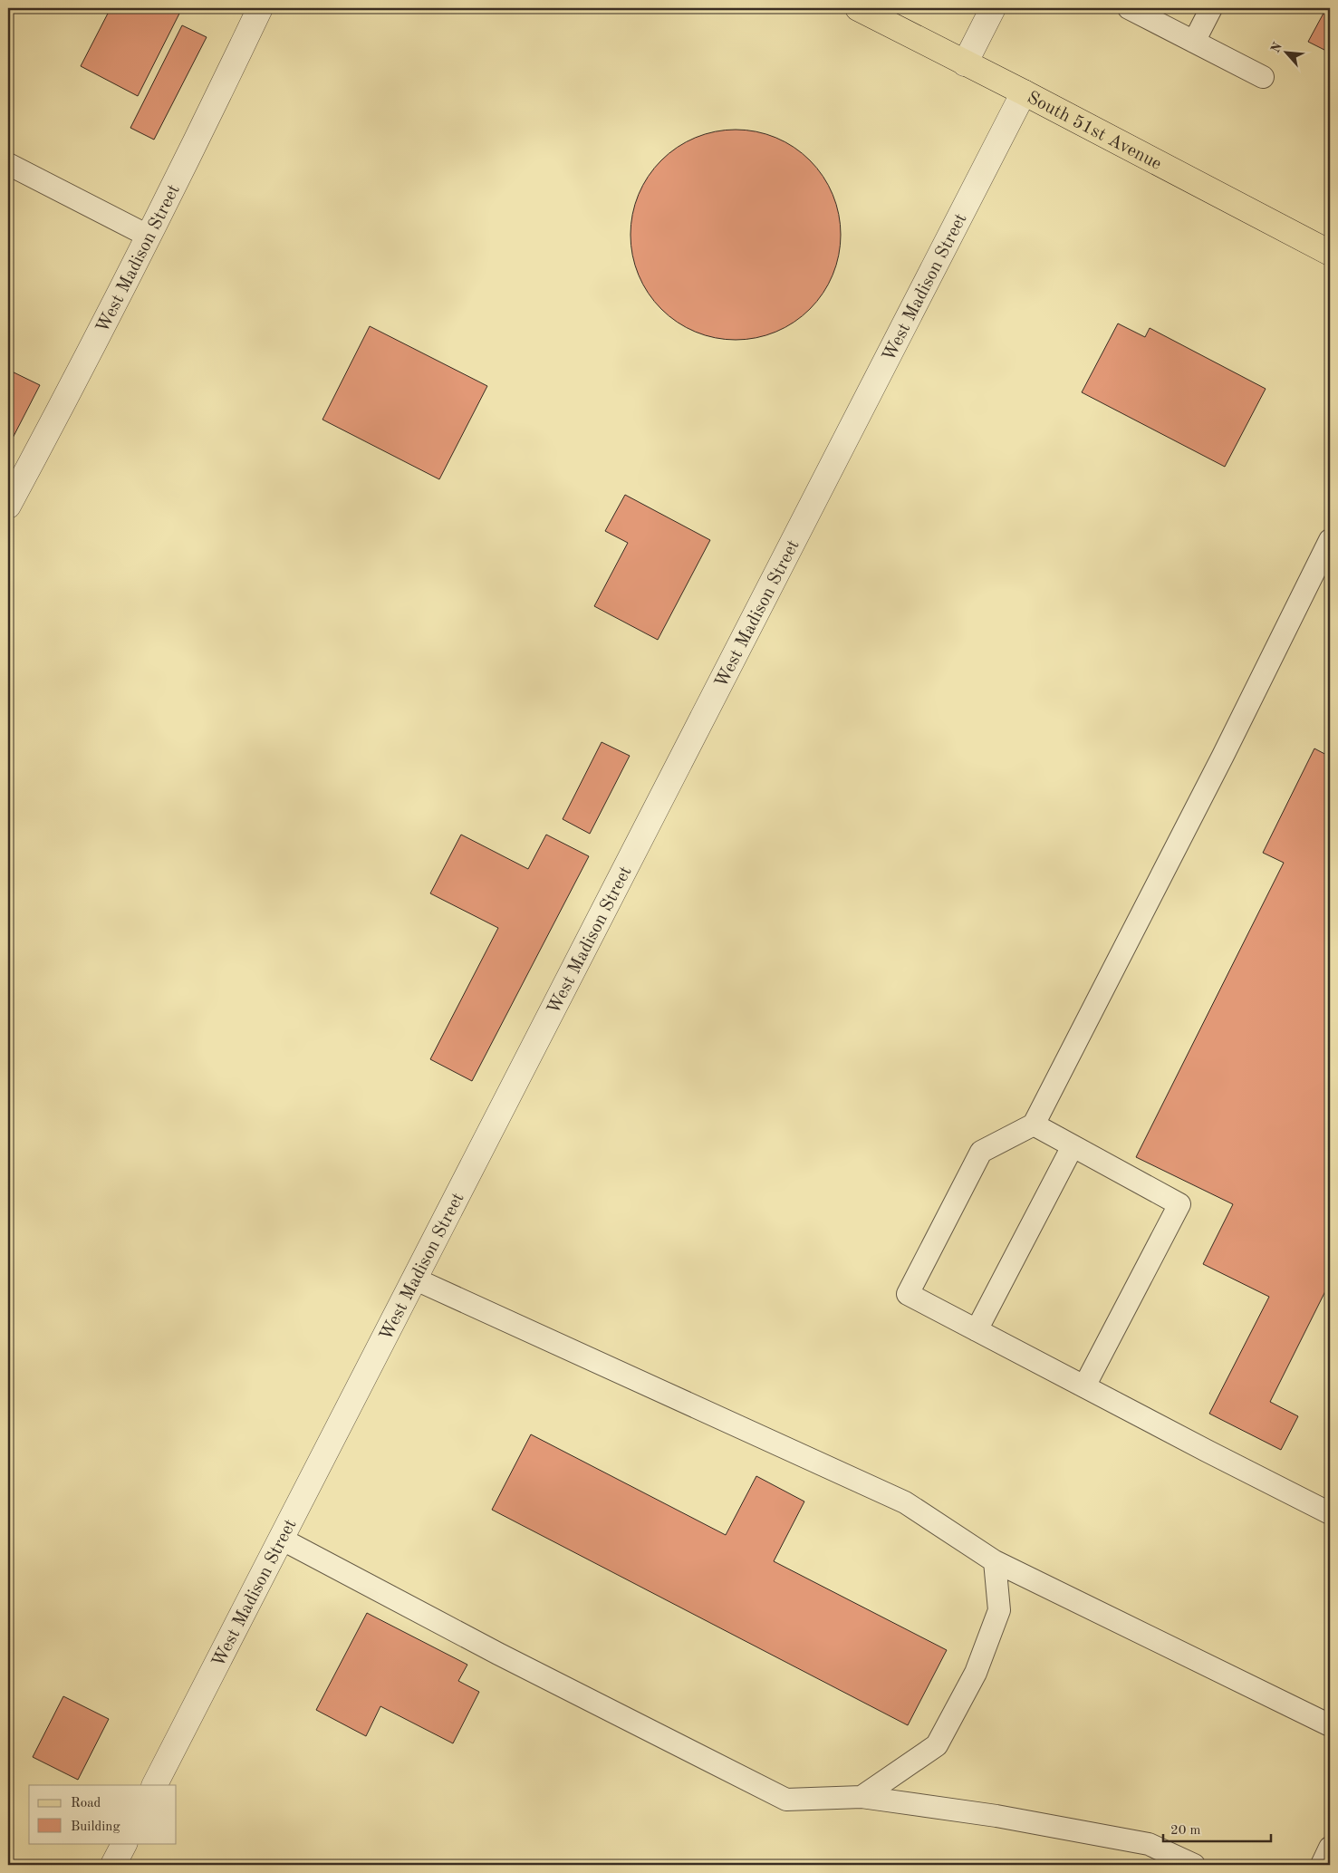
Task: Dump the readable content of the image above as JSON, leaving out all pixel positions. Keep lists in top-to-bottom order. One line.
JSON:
{"streets":{"main road":["South 51st Avenue"],"street":["West Madison Street"]},"crossings":[["South 51st Avenue","West Madison Street"]],"legend":["Road","Building"],"scale_bar":"20 m","north":"top left"}
